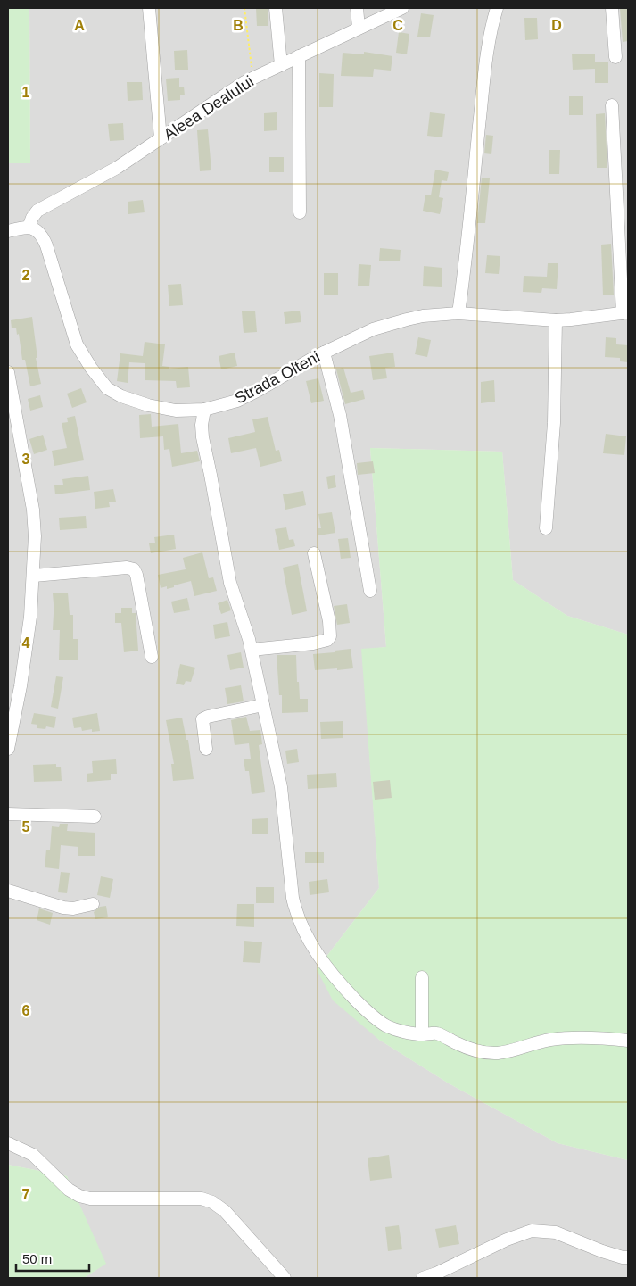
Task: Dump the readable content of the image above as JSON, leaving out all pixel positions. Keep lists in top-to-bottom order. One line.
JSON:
{"streets":{"street":["Aleea Dealului","Strada Olteni"]},"crossings":[["Aleea Dealului","Strada Olteni"]],"scale_bar":"50 m","grid":{"columns":["A","B","C","D"],"rows":["1","2","3","4","5","6","7"]}}
